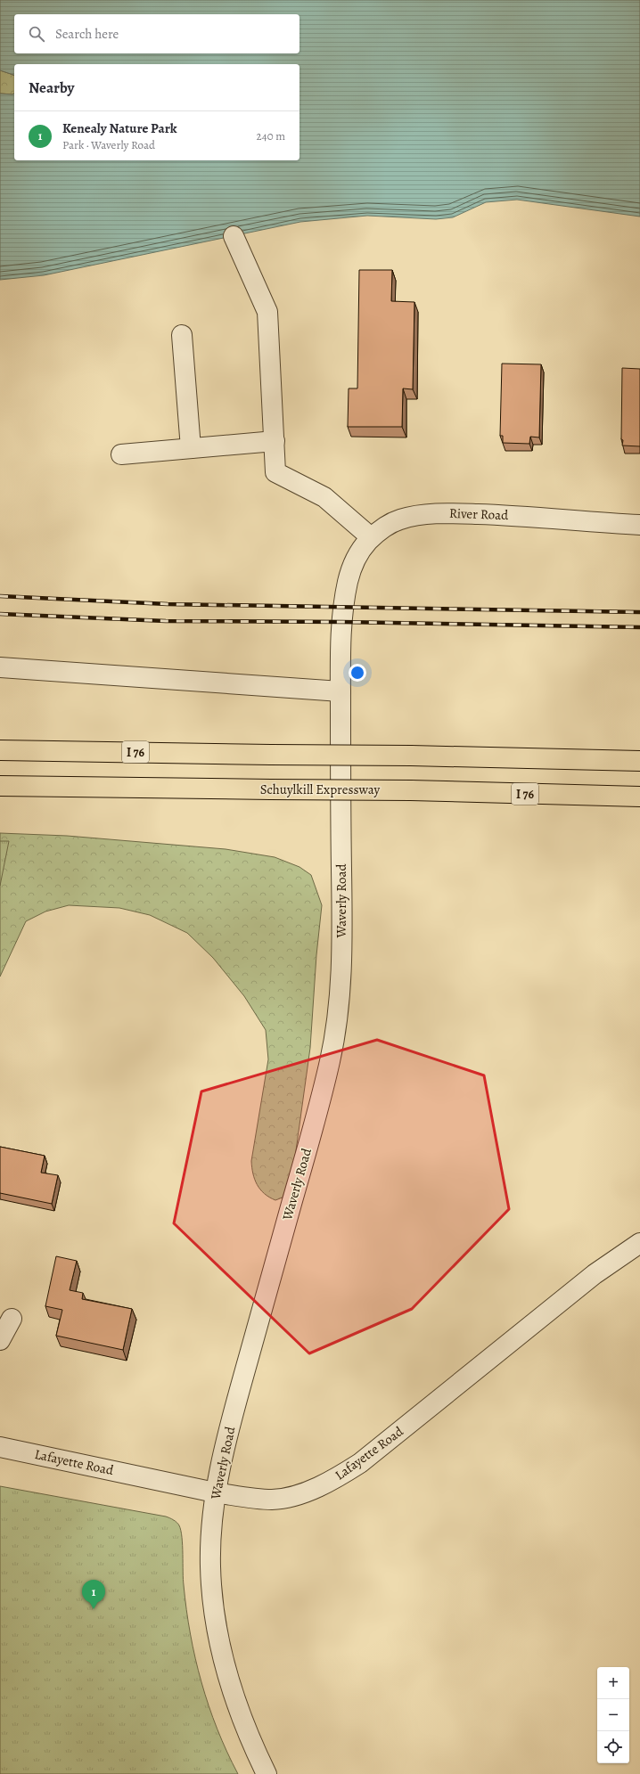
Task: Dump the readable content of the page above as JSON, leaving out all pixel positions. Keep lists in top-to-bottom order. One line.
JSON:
{"streets":{"highway":["I 76","Schuylkill Expressway"],"street":["River Road","Waverly Road","Lafayette Road"]},"crossings":[["River Road","Waverly Road"],["Waverly Road","Lafayette Road"]],"page":{"search":"Search here","heading":"Nearby","list":[{"mark":"1","name":"Kenealy Nature Park","note":"Park · Waverly Road","value":"240 m"}],"pins":"1","map_buttons":["+","−"]}}
